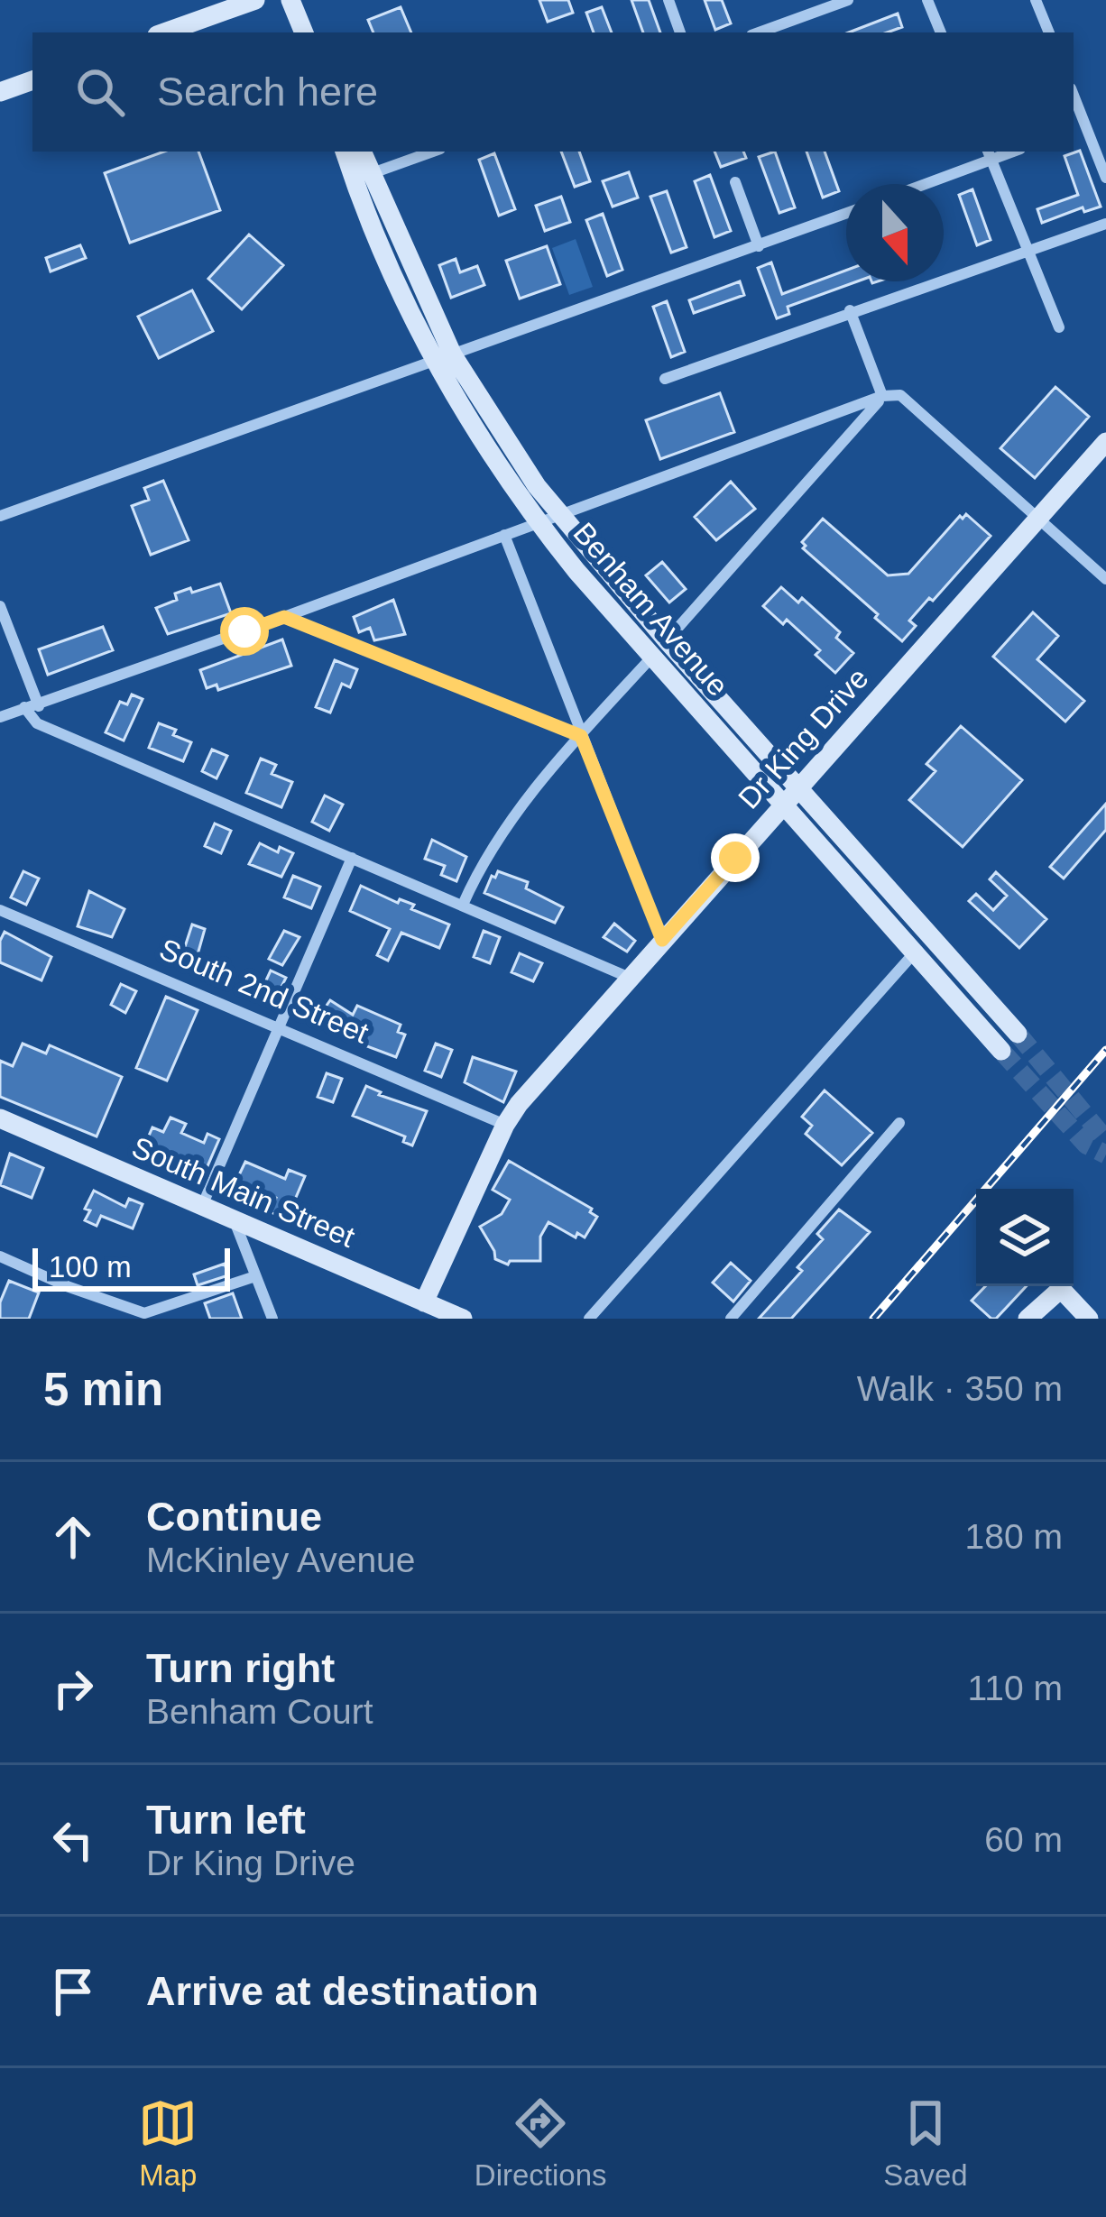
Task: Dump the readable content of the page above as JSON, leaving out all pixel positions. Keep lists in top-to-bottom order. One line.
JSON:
{"streets":{"main road":["Benham Avenue","Dr King Drive","South Main Street"],"street":["South 2nd Street"]},"crossings":[["Benham Avenue","Dr King Drive"],["Dr King Drive","South 2nd Street"],["Dr King Drive","South Main Street"]],"scale_bar":"100 m","north":"bottom","page":{"search":"Search here","scale":"100 m","heading":["5 min","Walk · 350 m"],"list":[["Continue","McKinley Avenue","180 m"],["Turn right","Benham Court","110 m"],["Turn left","Dr King Drive","60 m"],"Arrive at destination"],"nav":["Map","Directions","Saved"]}}
